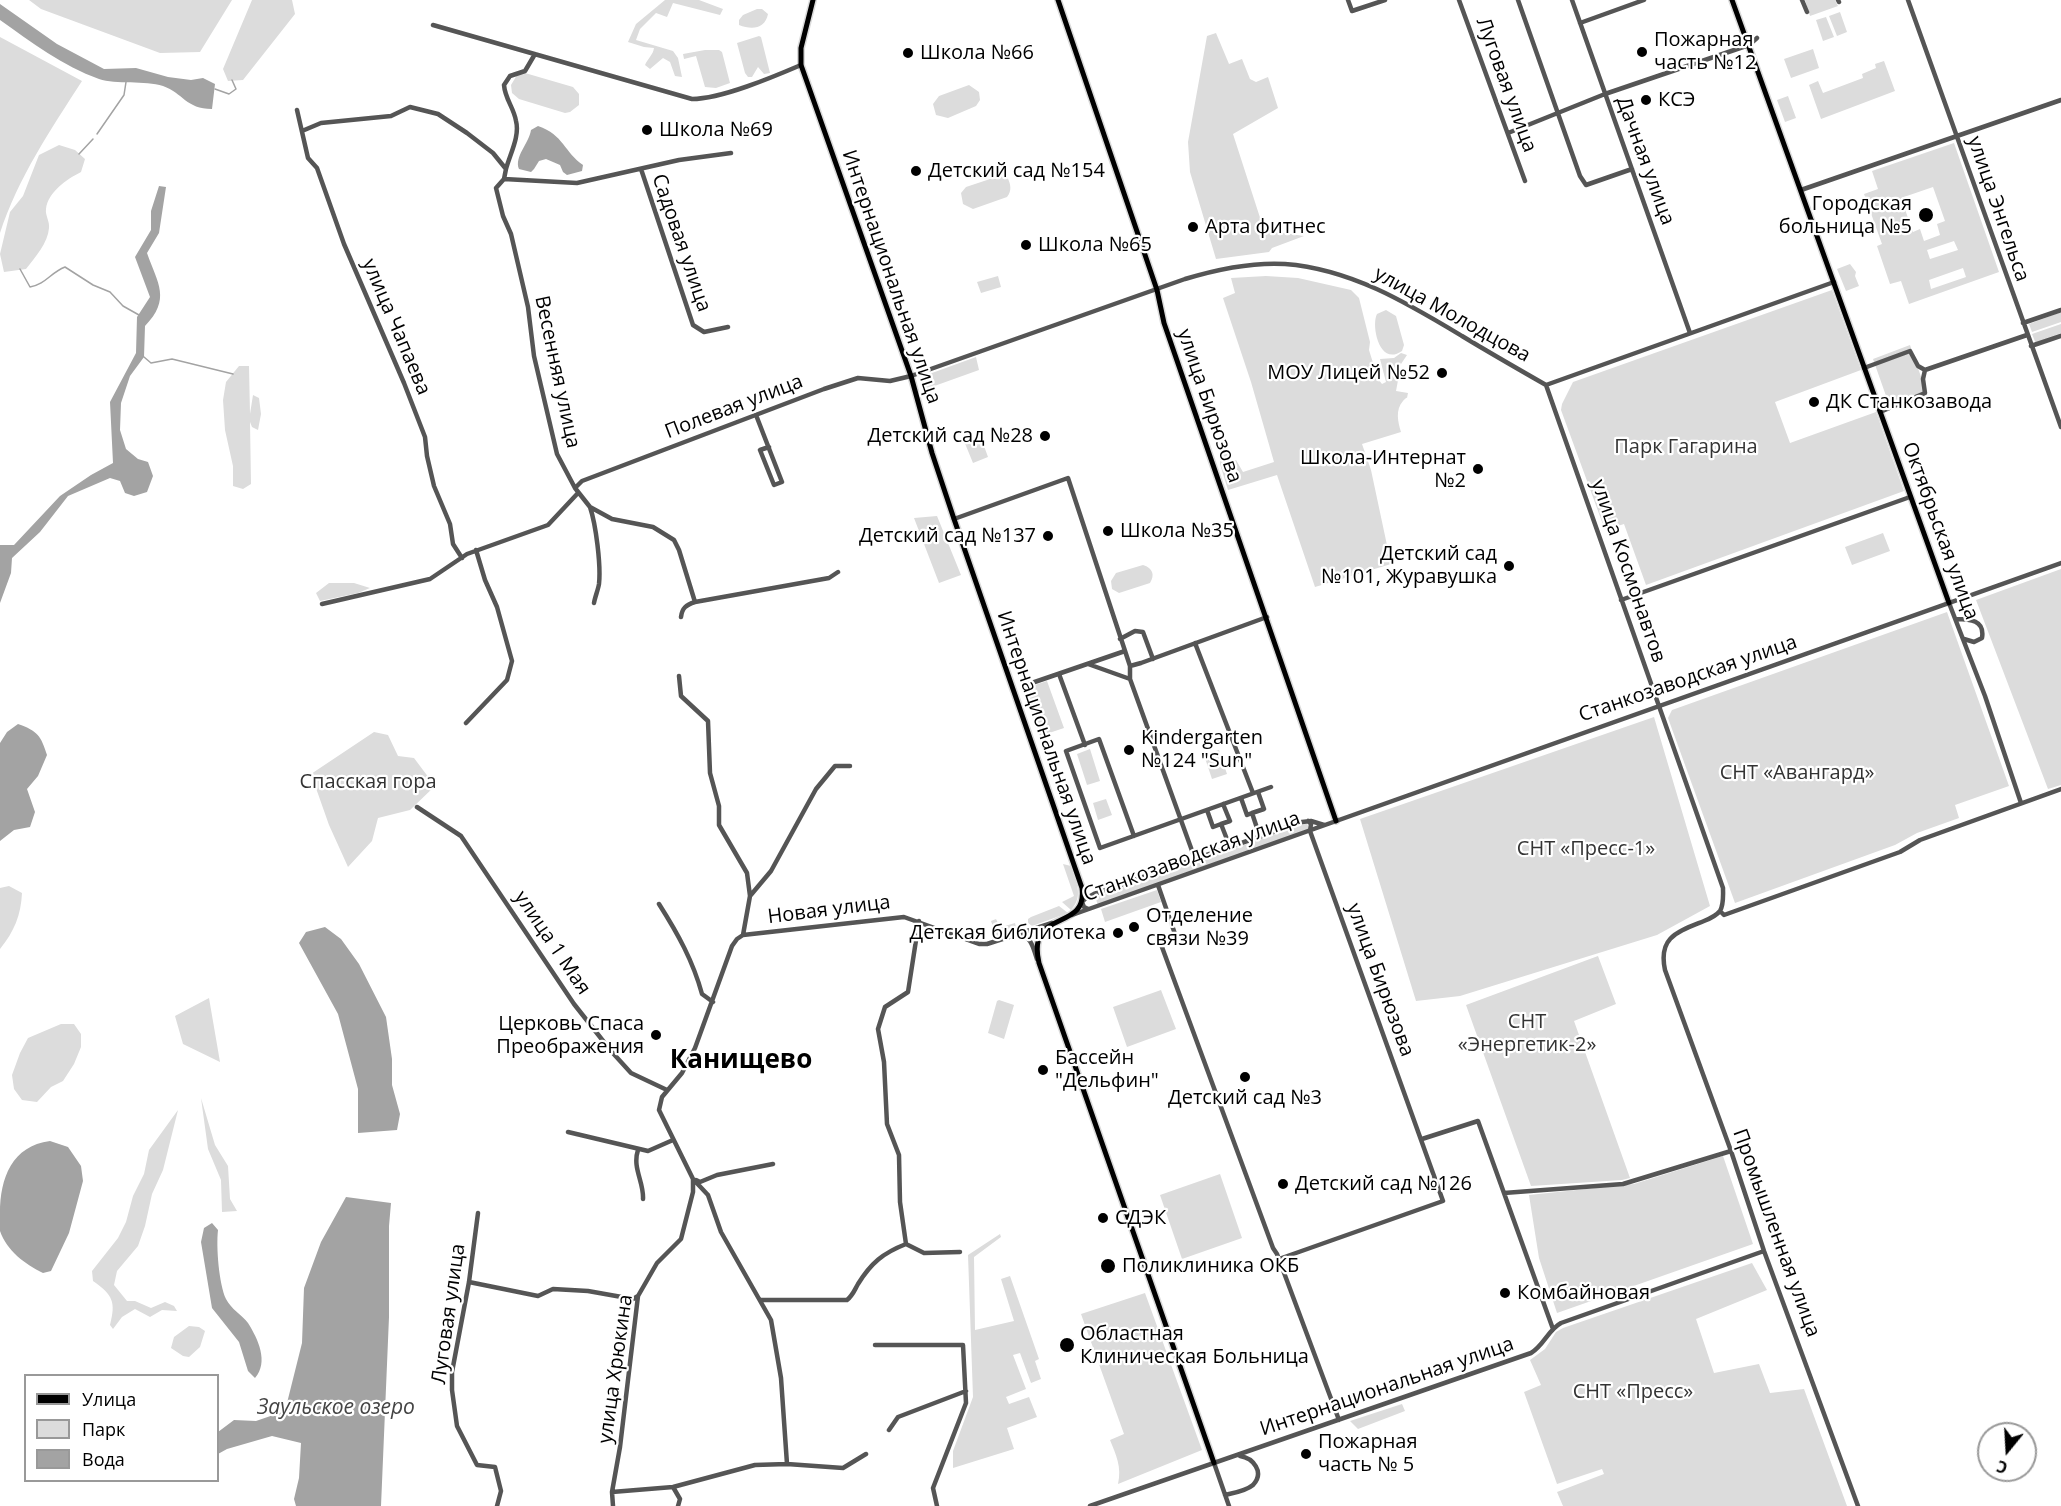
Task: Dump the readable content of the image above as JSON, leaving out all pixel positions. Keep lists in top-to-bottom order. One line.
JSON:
{"streets":{"main road":["Интернациональная улица","улица Бирюзова","Октябрьская улица"],"street":["Луговая улица","Дачная улица","улица Энгельса","Садовая улица","улица Молодцова","улица Чапаева","Весенняя улица","Полевая улица","улица Космонавтов","Станкозаводская улица","Новая улица","улица 1 Мая","Промышленная улица","улица Хрюкина"]},"crossings":[["Дачная улица","улица Молодцова"],["Интернациональная улица","улица Молодцова"],["Интернациональная улица","Полевая улица"],["Интернациональная улица","Станкозаводская улица"],["Интернациональная улица","Промышленная улица"],["улица Молодцова","улица Бирюзова"],["улица Молодцова","Полевая улица"],["улица Молодцова","Октябрьская улица"],["улица Молодцова","улица Космонавтов"],["Весенняя улица","Полевая улица"],["улица Бирюзова","Станкозаводская улица"],["Октябрьская улица","Станкозаводская улица"],["улица Космонавтов","Станкозаводская улица"],["улица Космонавтов","Промышленная улица"]],"districts":["Канищево"],"water":["Заульское озеро"],"parks":["Парк Гагарина","СНТ «Авангард»","Спасская гора","СНТ «Пресс-1»","СНТ «Энергетик-2»","СНТ «Пресс»"],"places":["Пожарная часть №12","Школа №66","КСЭ","Школа №69","Детский сад №154","Городская больница №5","Арта фитнес","Школа №65","МОУ Лицей №52","ДК Станкозавода","Детский сад №28","Школа-Интернат №2","Школа №35","Детский сад №137","Детский сад №101, Журавушка","Kindergarten №124 \"Sun\"","Отделение связи №39","Детская библиотека","Церковь Спаса Преображения","Бассейн \"Дельфин\"","Детский сад №3","Детский сад №126","СДЭК","Поликлиника ОКБ","Комбайновая","Областная Клиническая Больница","Пожарная часть № 5"],"legend":["Улица","Парк","Вода"],"north":"bottom"}
